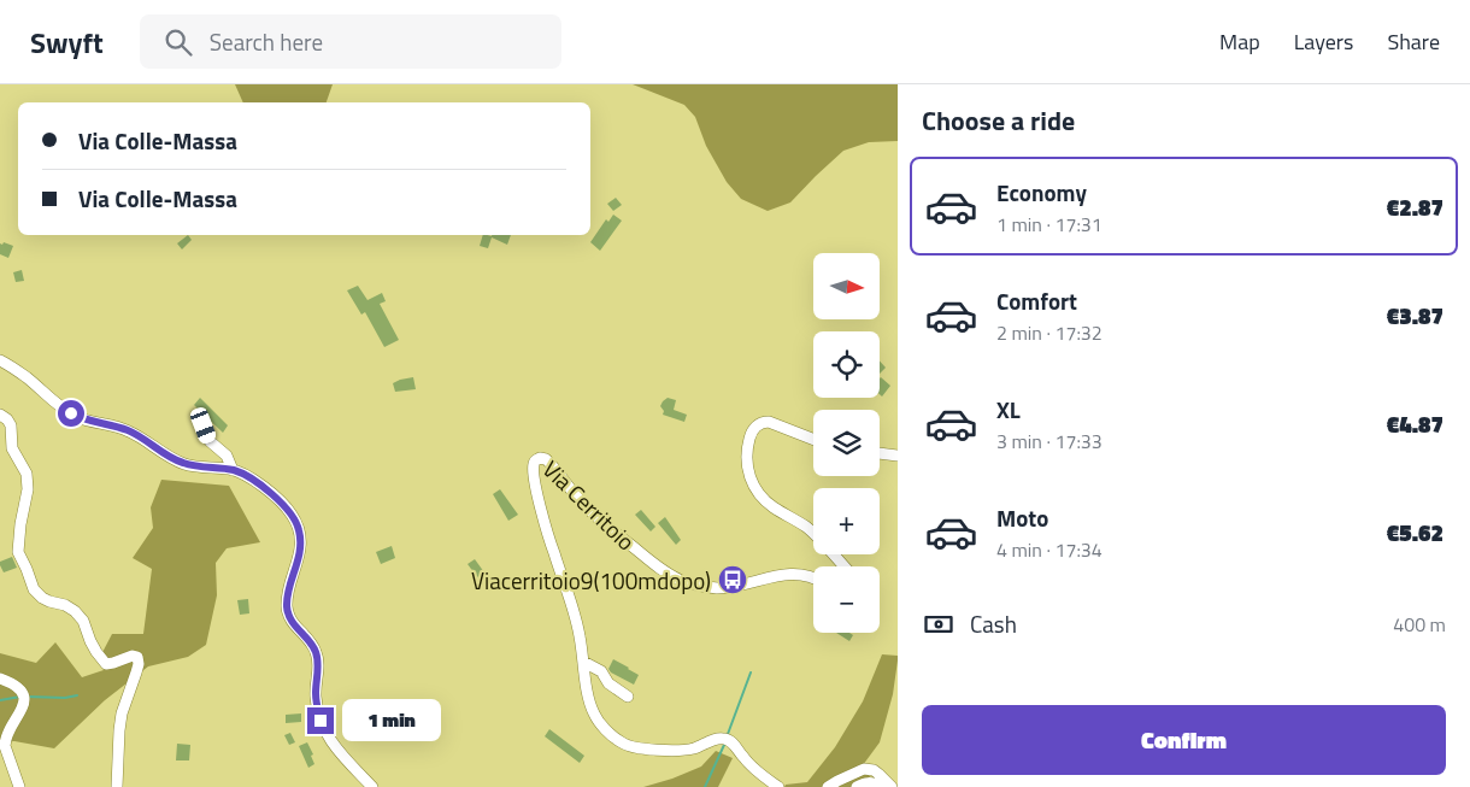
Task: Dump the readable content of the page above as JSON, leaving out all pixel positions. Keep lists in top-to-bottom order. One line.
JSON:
{"streets":{"street":["Via Cerritoio"]},"places":{"bus stop":["Viacerritoio9(100mdopo)"]},"north":"right","page":{"header":"Swyft","search":"Search here","nav":["Map","Layers","Share"],"heading":"Choose a ride","banner":["Via Colle-Massa","Via Colle-Massa"],"list":[{"name":"Economy","note":"1 min · 17:31","value":"€2.87"},{"name":"Comfort","note":"2 min · 17:32","value":"€3.87"},{"name":"XL","note":"3 min · 17:33","value":"€4.87"},{"name":"Moto","note":"4 min · 17:34","value":"€5.62"}],"map_buttons":["+","−"],"pay":["Cash","400 m"],"buttons":"Confirm","bubble":"1 min"}}
